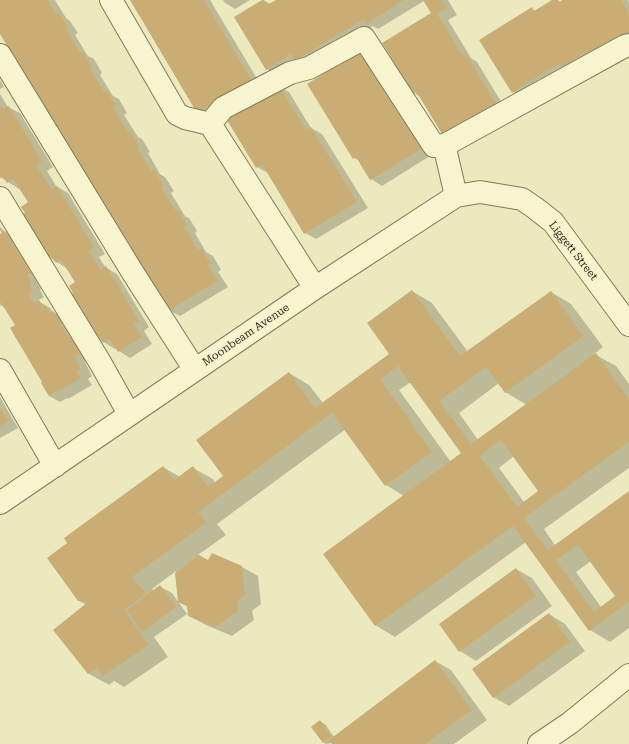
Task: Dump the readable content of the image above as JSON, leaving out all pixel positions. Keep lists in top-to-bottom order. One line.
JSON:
{"streets":{"street":["Liggett Street","Moonbeam Avenue"]},"crossings":[["Liggett Street","Moonbeam Avenue"]]}
